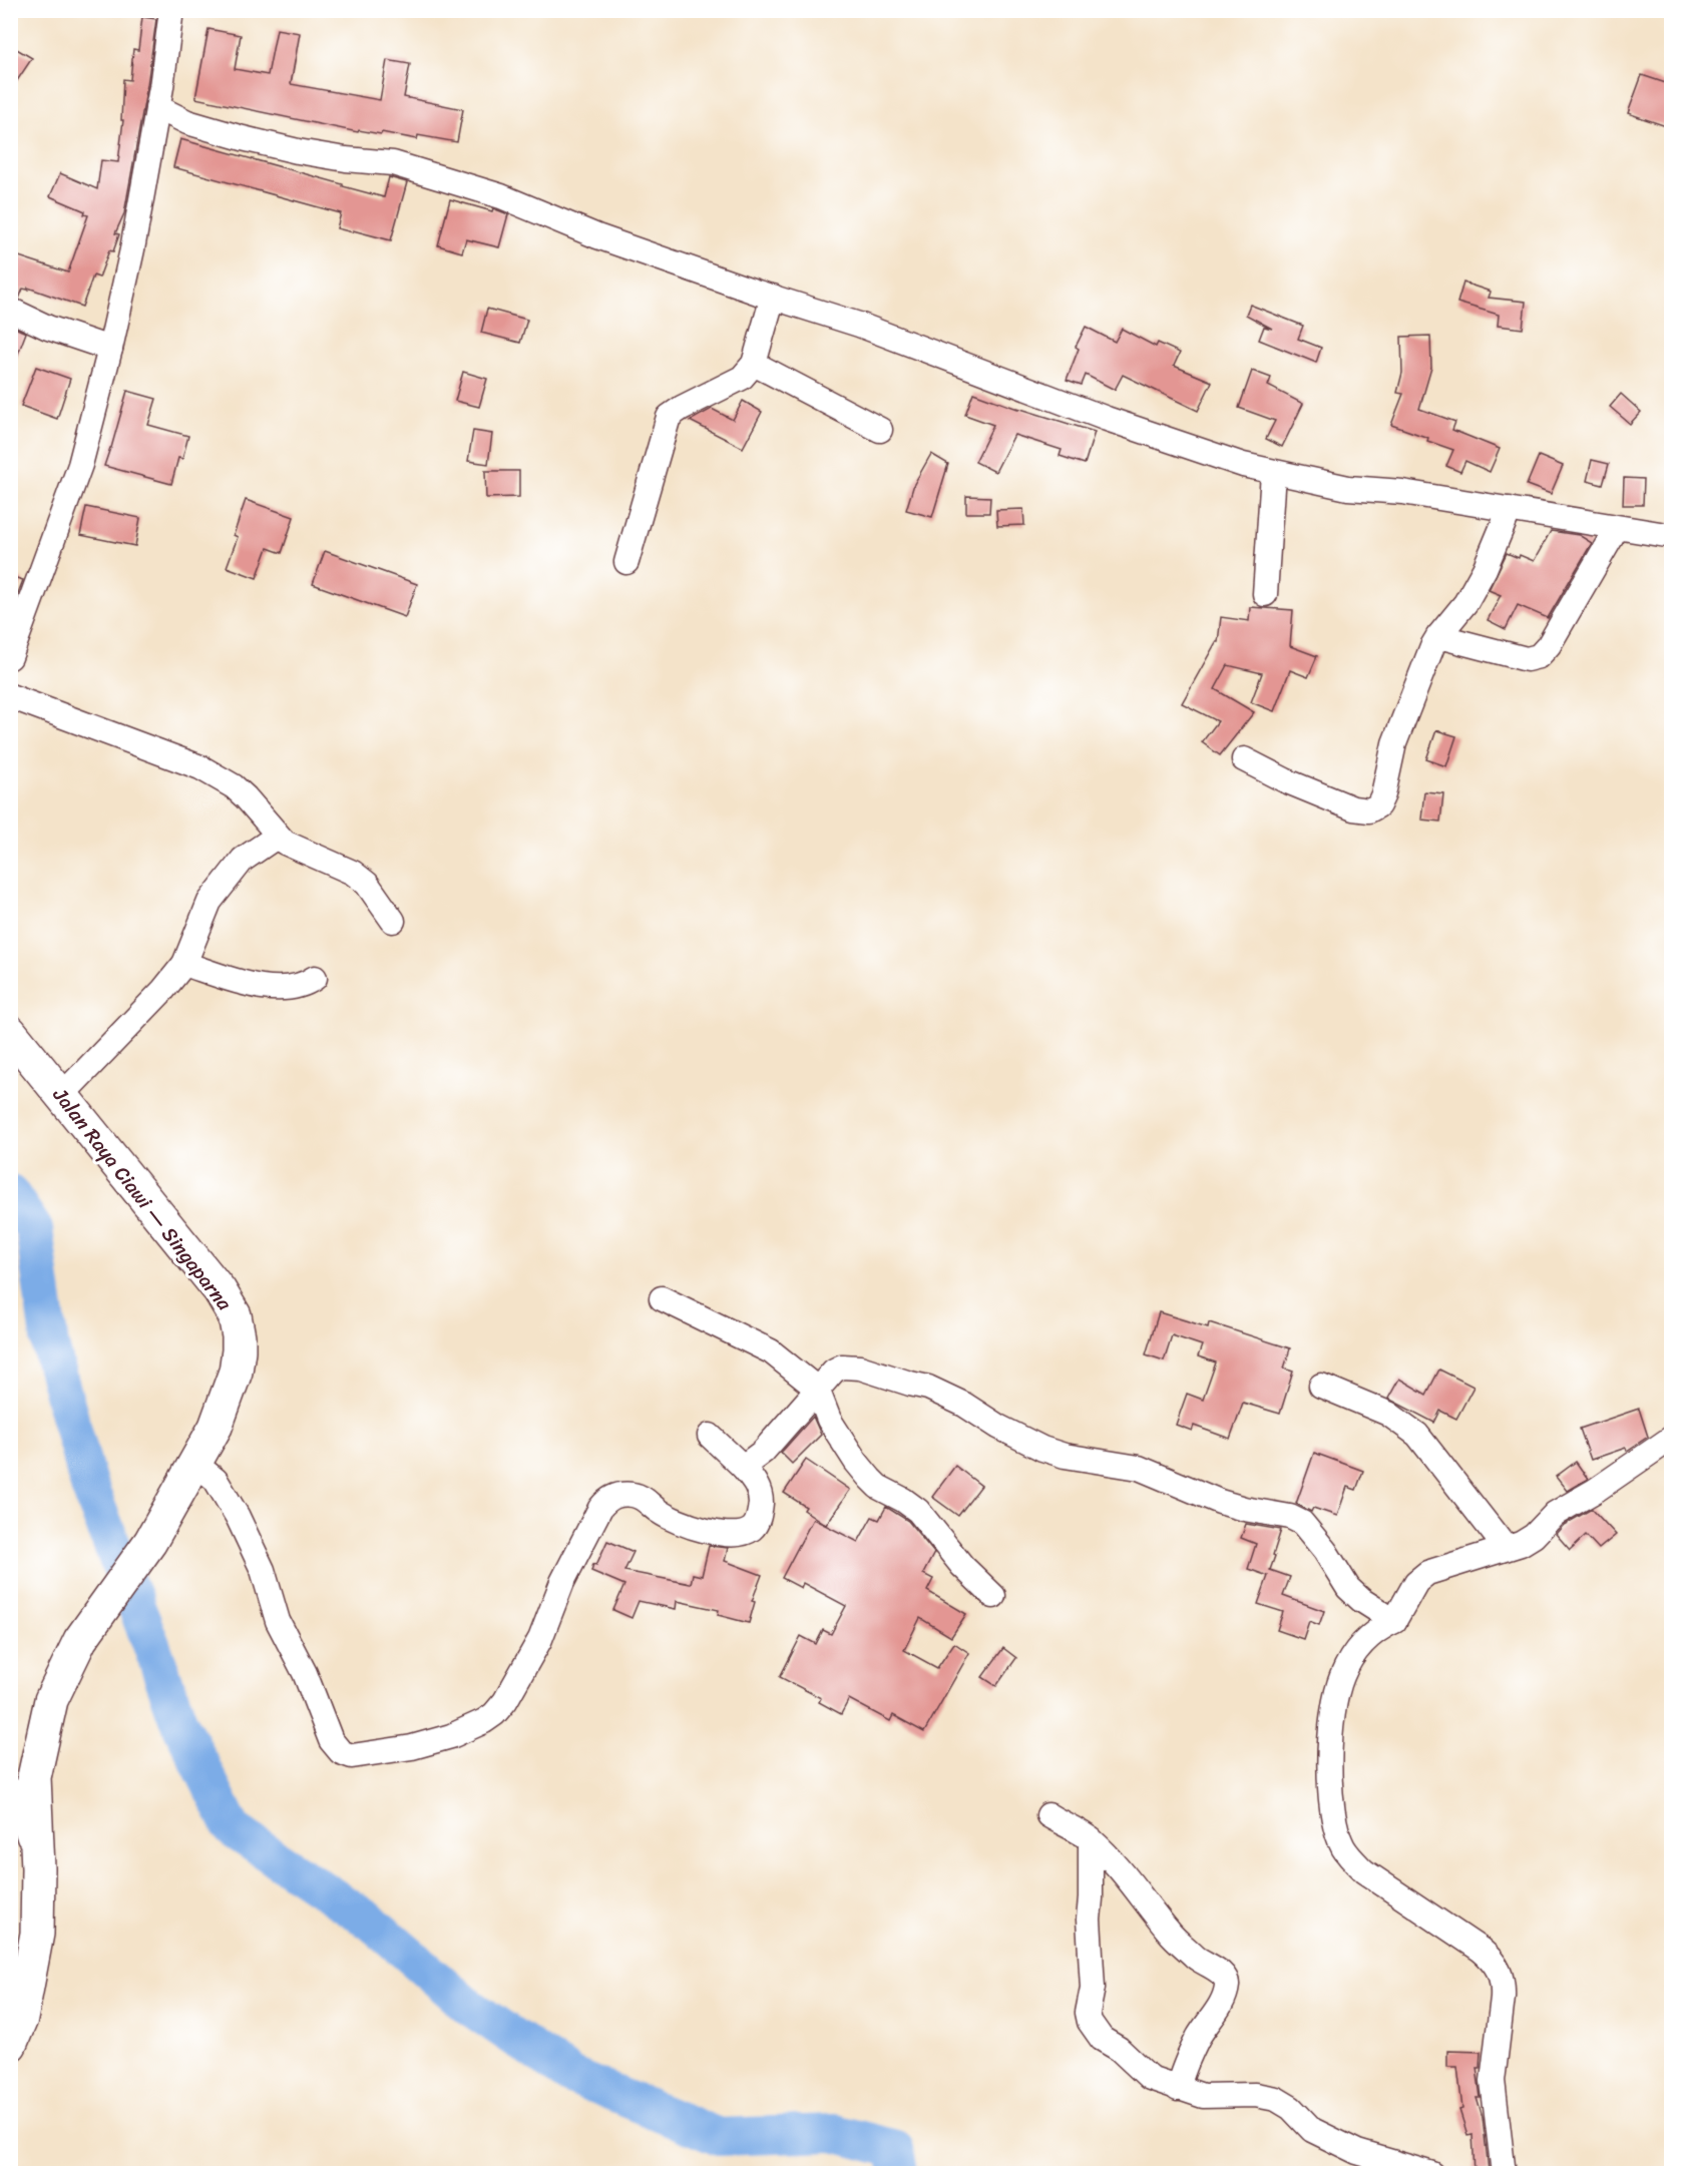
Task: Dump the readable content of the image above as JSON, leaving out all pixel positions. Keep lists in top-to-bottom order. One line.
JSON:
{"streets":{"main road":["Jalan Raya Ciawi — Singaparna"]}}
